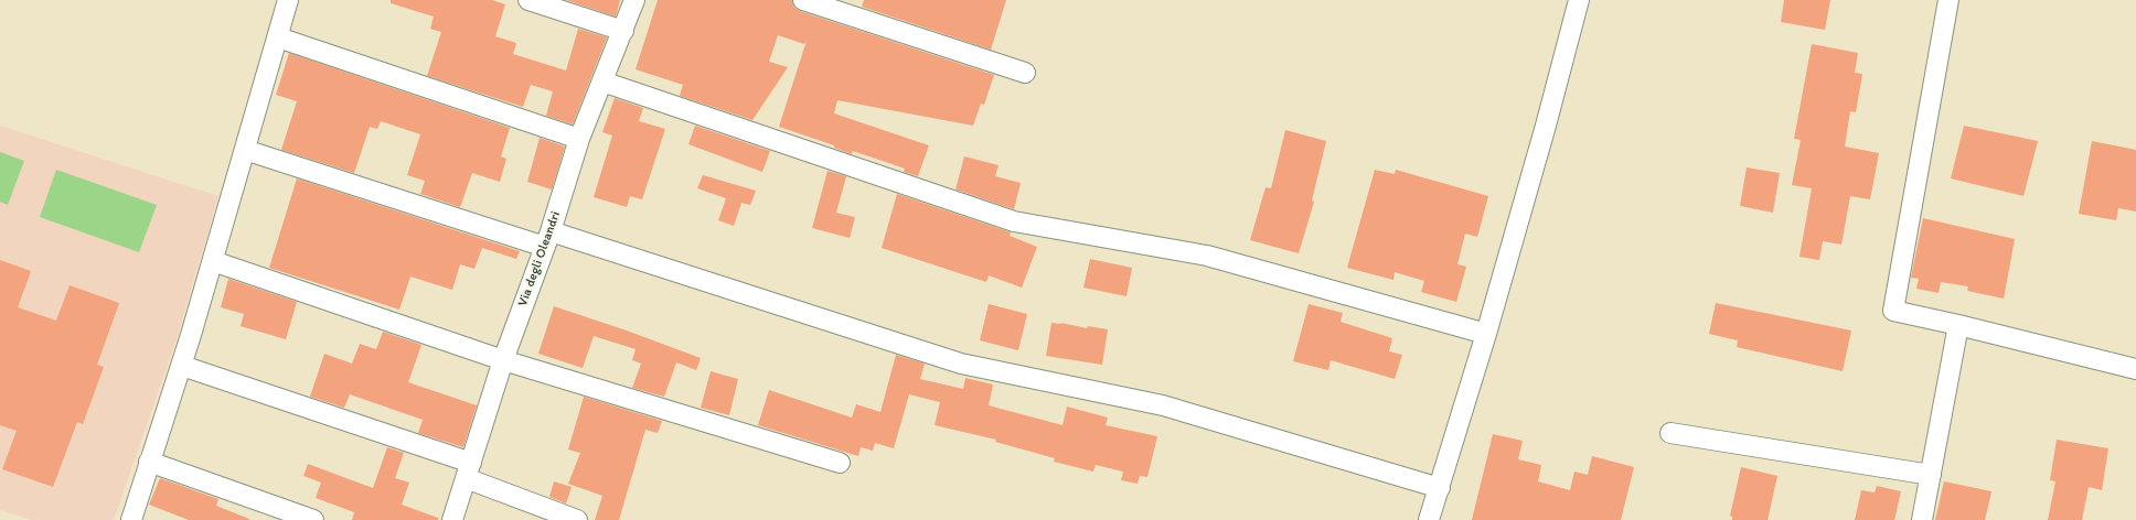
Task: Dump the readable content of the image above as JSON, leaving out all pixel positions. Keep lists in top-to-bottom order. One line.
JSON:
{"streets":{"street":["Via degli Oleandri"]}}
